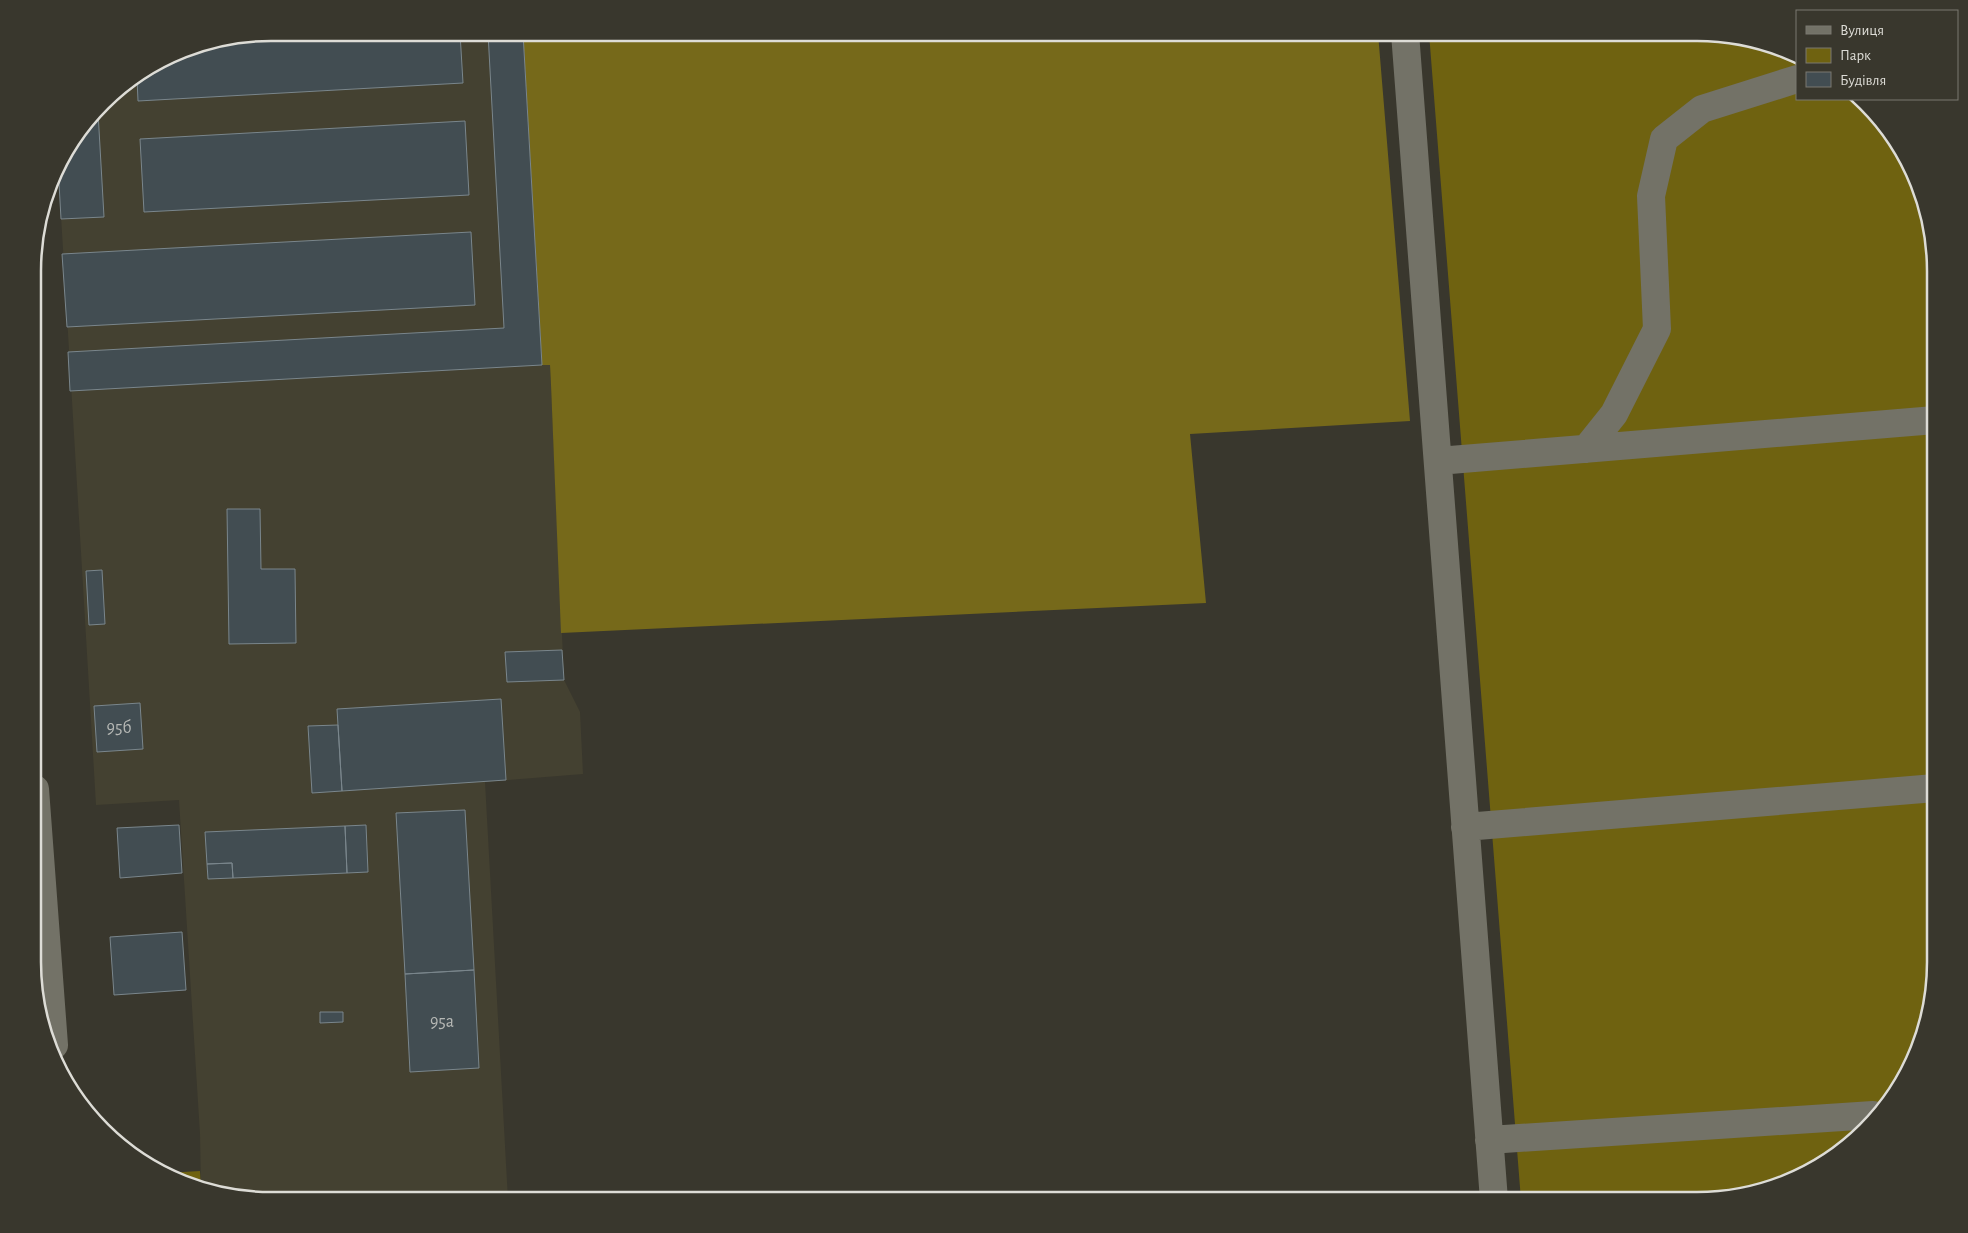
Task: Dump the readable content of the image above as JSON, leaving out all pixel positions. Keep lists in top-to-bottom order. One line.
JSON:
{"house_numbers":["95б","95а"],"legend":["Вулиця","Парк","Будівля"]}
